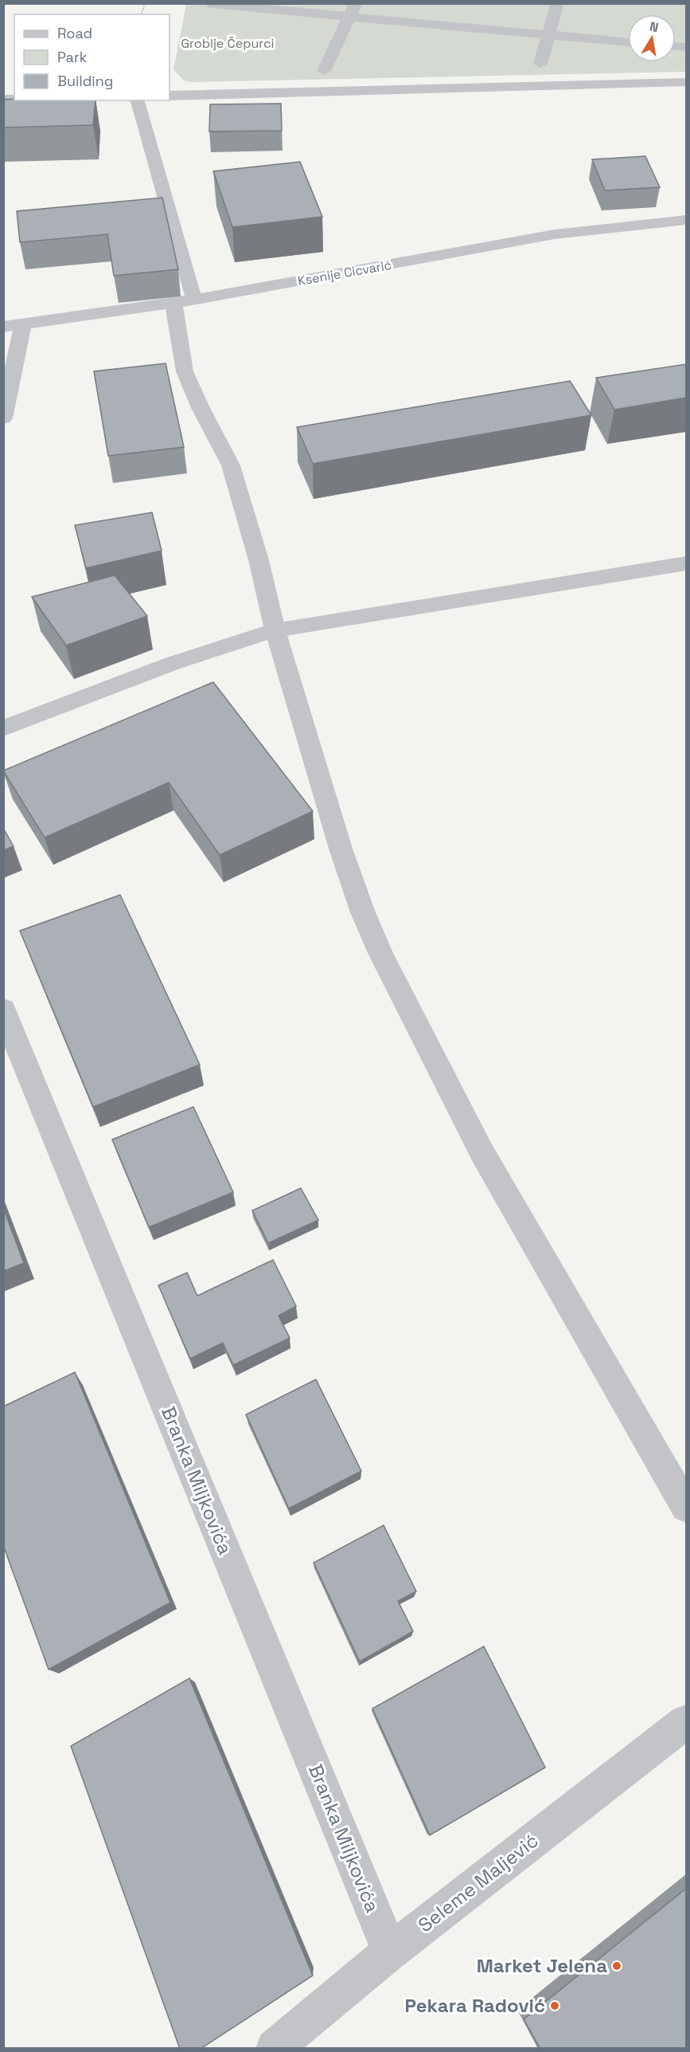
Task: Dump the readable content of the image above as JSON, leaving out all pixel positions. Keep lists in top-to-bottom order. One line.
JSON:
{"streets":{"street":["Ksenije Cicvarić","Branka Miljkovića","Seleme Maljević"]},"crossings":[["Branka Miljkovića","Seleme Maljević"]],"parks":["Groblje Čepurci"],"places":["Market Jelena","Pekara Radović"],"legend":["Road","Park","Building"],"north":"top"}
